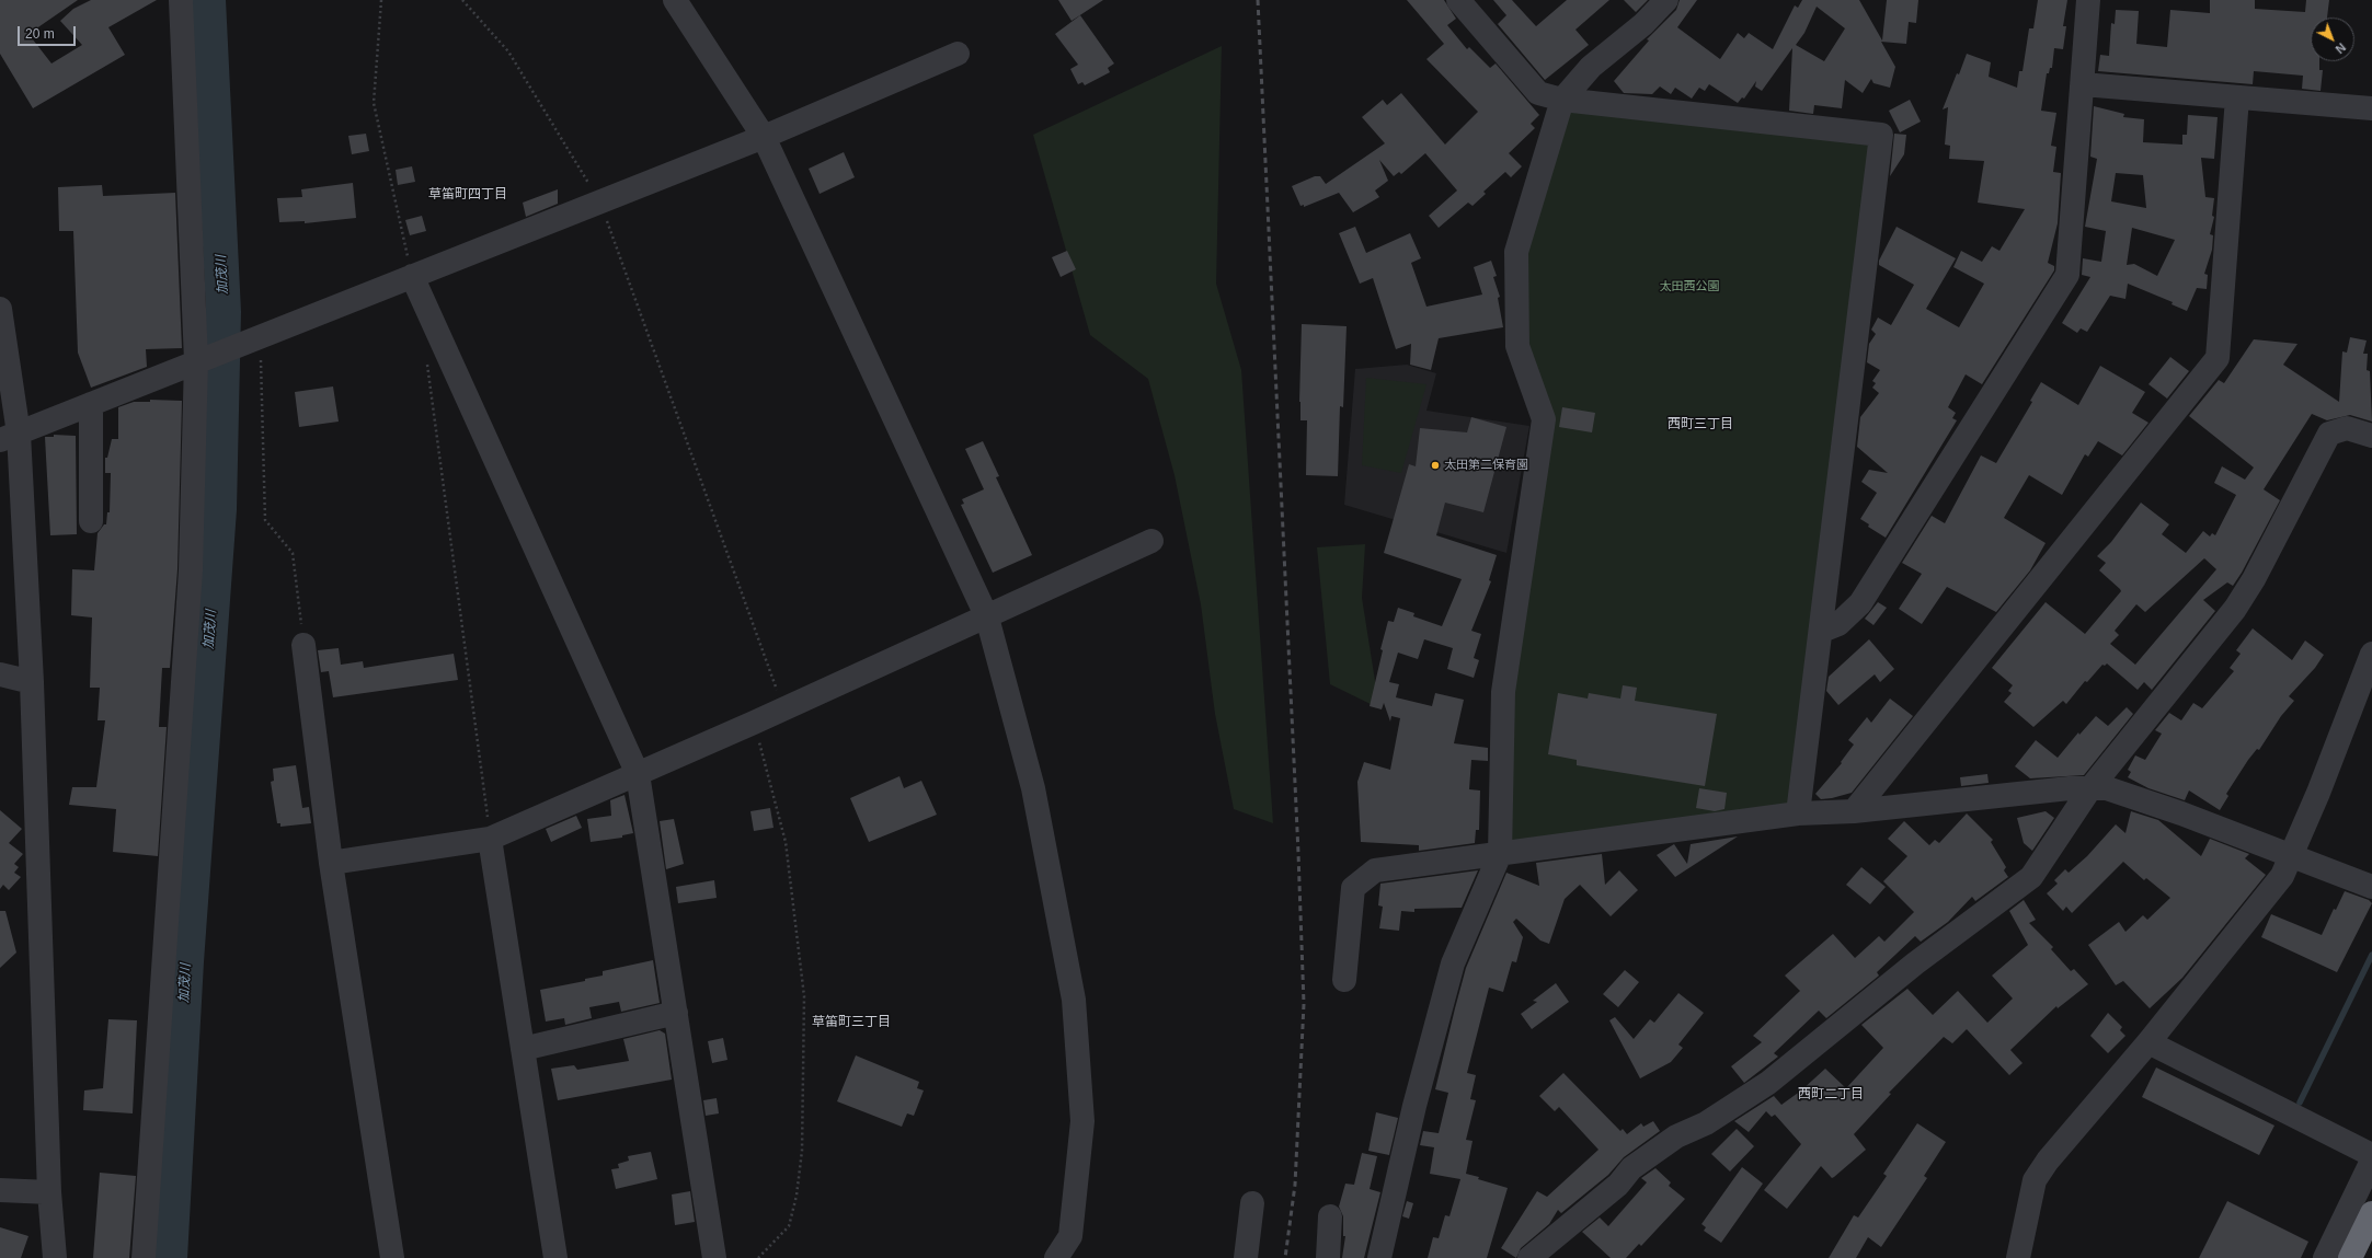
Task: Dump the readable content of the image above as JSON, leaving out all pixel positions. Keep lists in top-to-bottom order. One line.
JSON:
{"districts":["草笛町四丁目","西町三丁目","草笛町三丁目","西町二丁目"],"water":["加茂川"],"parks":["太田西公園"],"places":["太田第二保育園"],"scale_bar":"20 m","north":"bottom right"}
